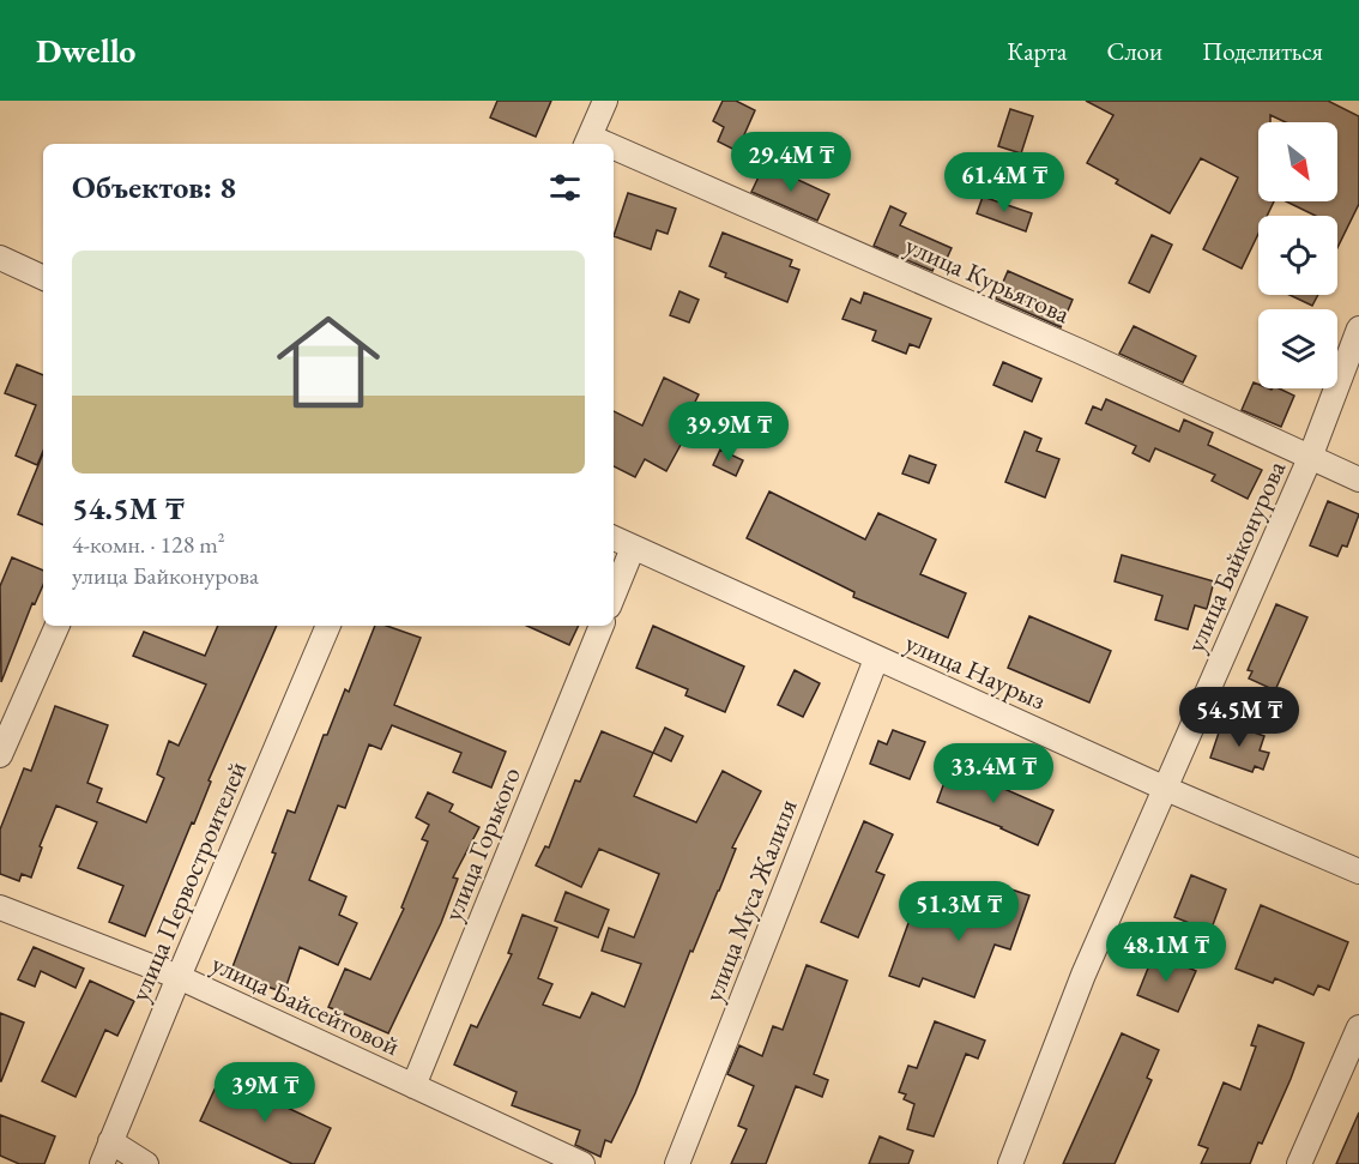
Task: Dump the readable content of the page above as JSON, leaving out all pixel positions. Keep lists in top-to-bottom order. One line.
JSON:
{"streets":{"street":["улица Курьятова","улица Байконурова","улица Наурыз","улица Горького","улица Первостроителей","улица Муса Жалиля","улица Байсейтовой"]},"crossings":[["улица Курьятова","улица Байконурова"],["улица Байконурова","улица Наурыз"],["улица Наурыз","улица Муса Жалиля"],["улица Горького","улица Байсейтовой"],["улица Первостроителей","улица Байсейтовой"]],"north":"bottom right","page":{"header":"Dwello","nav":["Карта","Слои","Поделиться"],"price":["29.4M ₸","61.4M ₸","39.9M ₸","54.5M ₸","33.4M ₸","51.3M ₸","48.1M ₸","39M ₸"],"heading":"Объектов: 8","list":[{"name":"54.5M ₸","note":"4-комн. · 128 m² · улица Байконурова"}]}}
